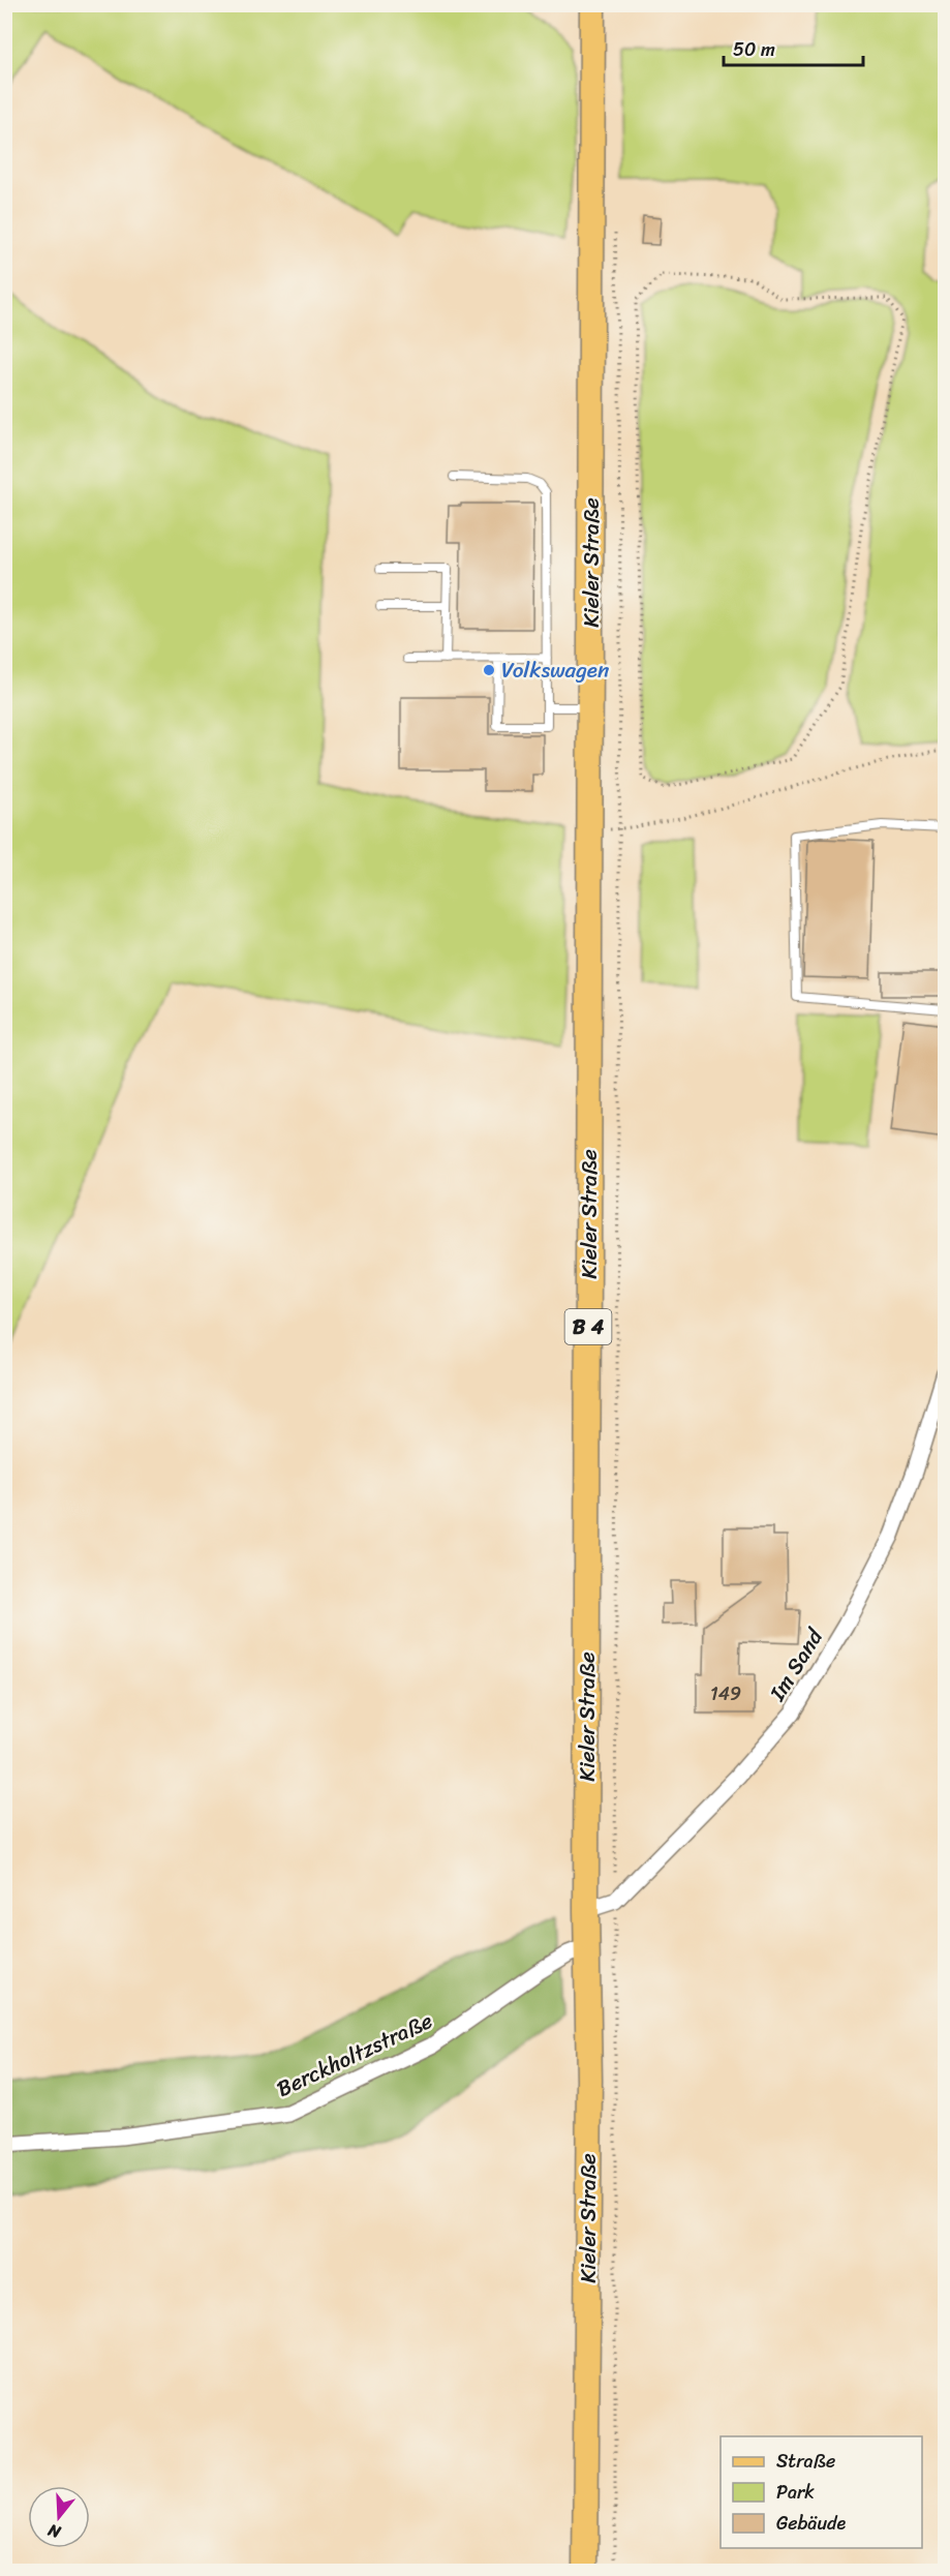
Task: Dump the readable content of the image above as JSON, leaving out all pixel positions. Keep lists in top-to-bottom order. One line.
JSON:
{"streets":{"main road":["Kieler Straße","B 4"],"street":["Im Sand","Berckholtzstraße"]},"crossings":[["Kieler Straße","Im Sand"],["Kieler Straße","Berckholtzstraße"]],"places":["Volkswagen"],"house_numbers":["149"],"legend":["Straße","Park","Gebäude"],"scale_bar":"50 m","north":"bottom"}
